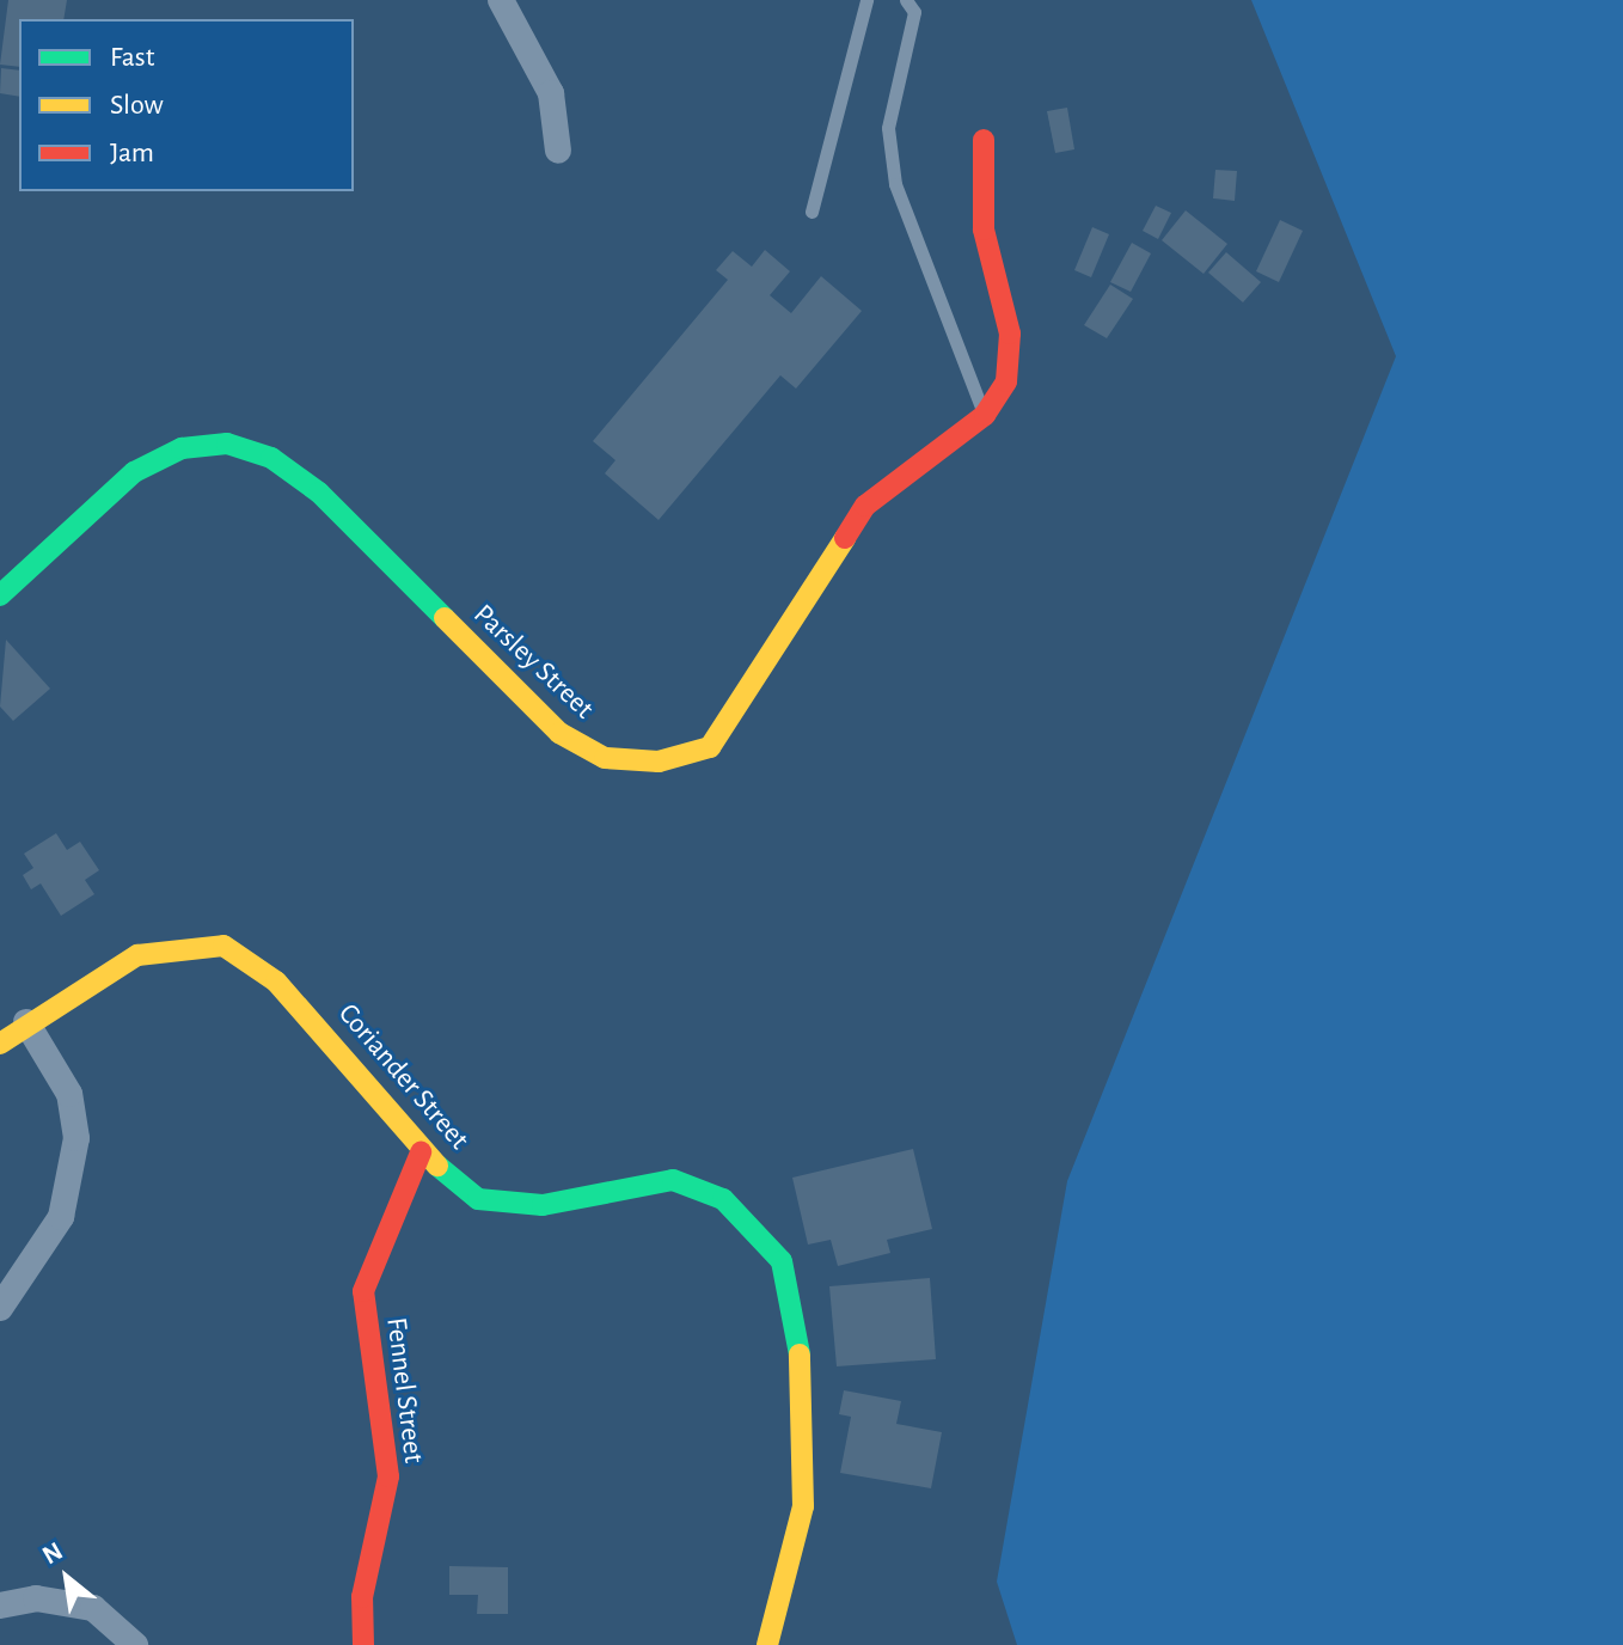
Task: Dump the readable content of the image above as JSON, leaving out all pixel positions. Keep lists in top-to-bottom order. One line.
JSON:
{"streets":{"street":["Parsley Street","Coriander Street","Fennel Street"]},"crossings":[["Coriander Street","Fennel Street"]],"legend":["Fast","Slow","Jam"],"north":"top left"}
